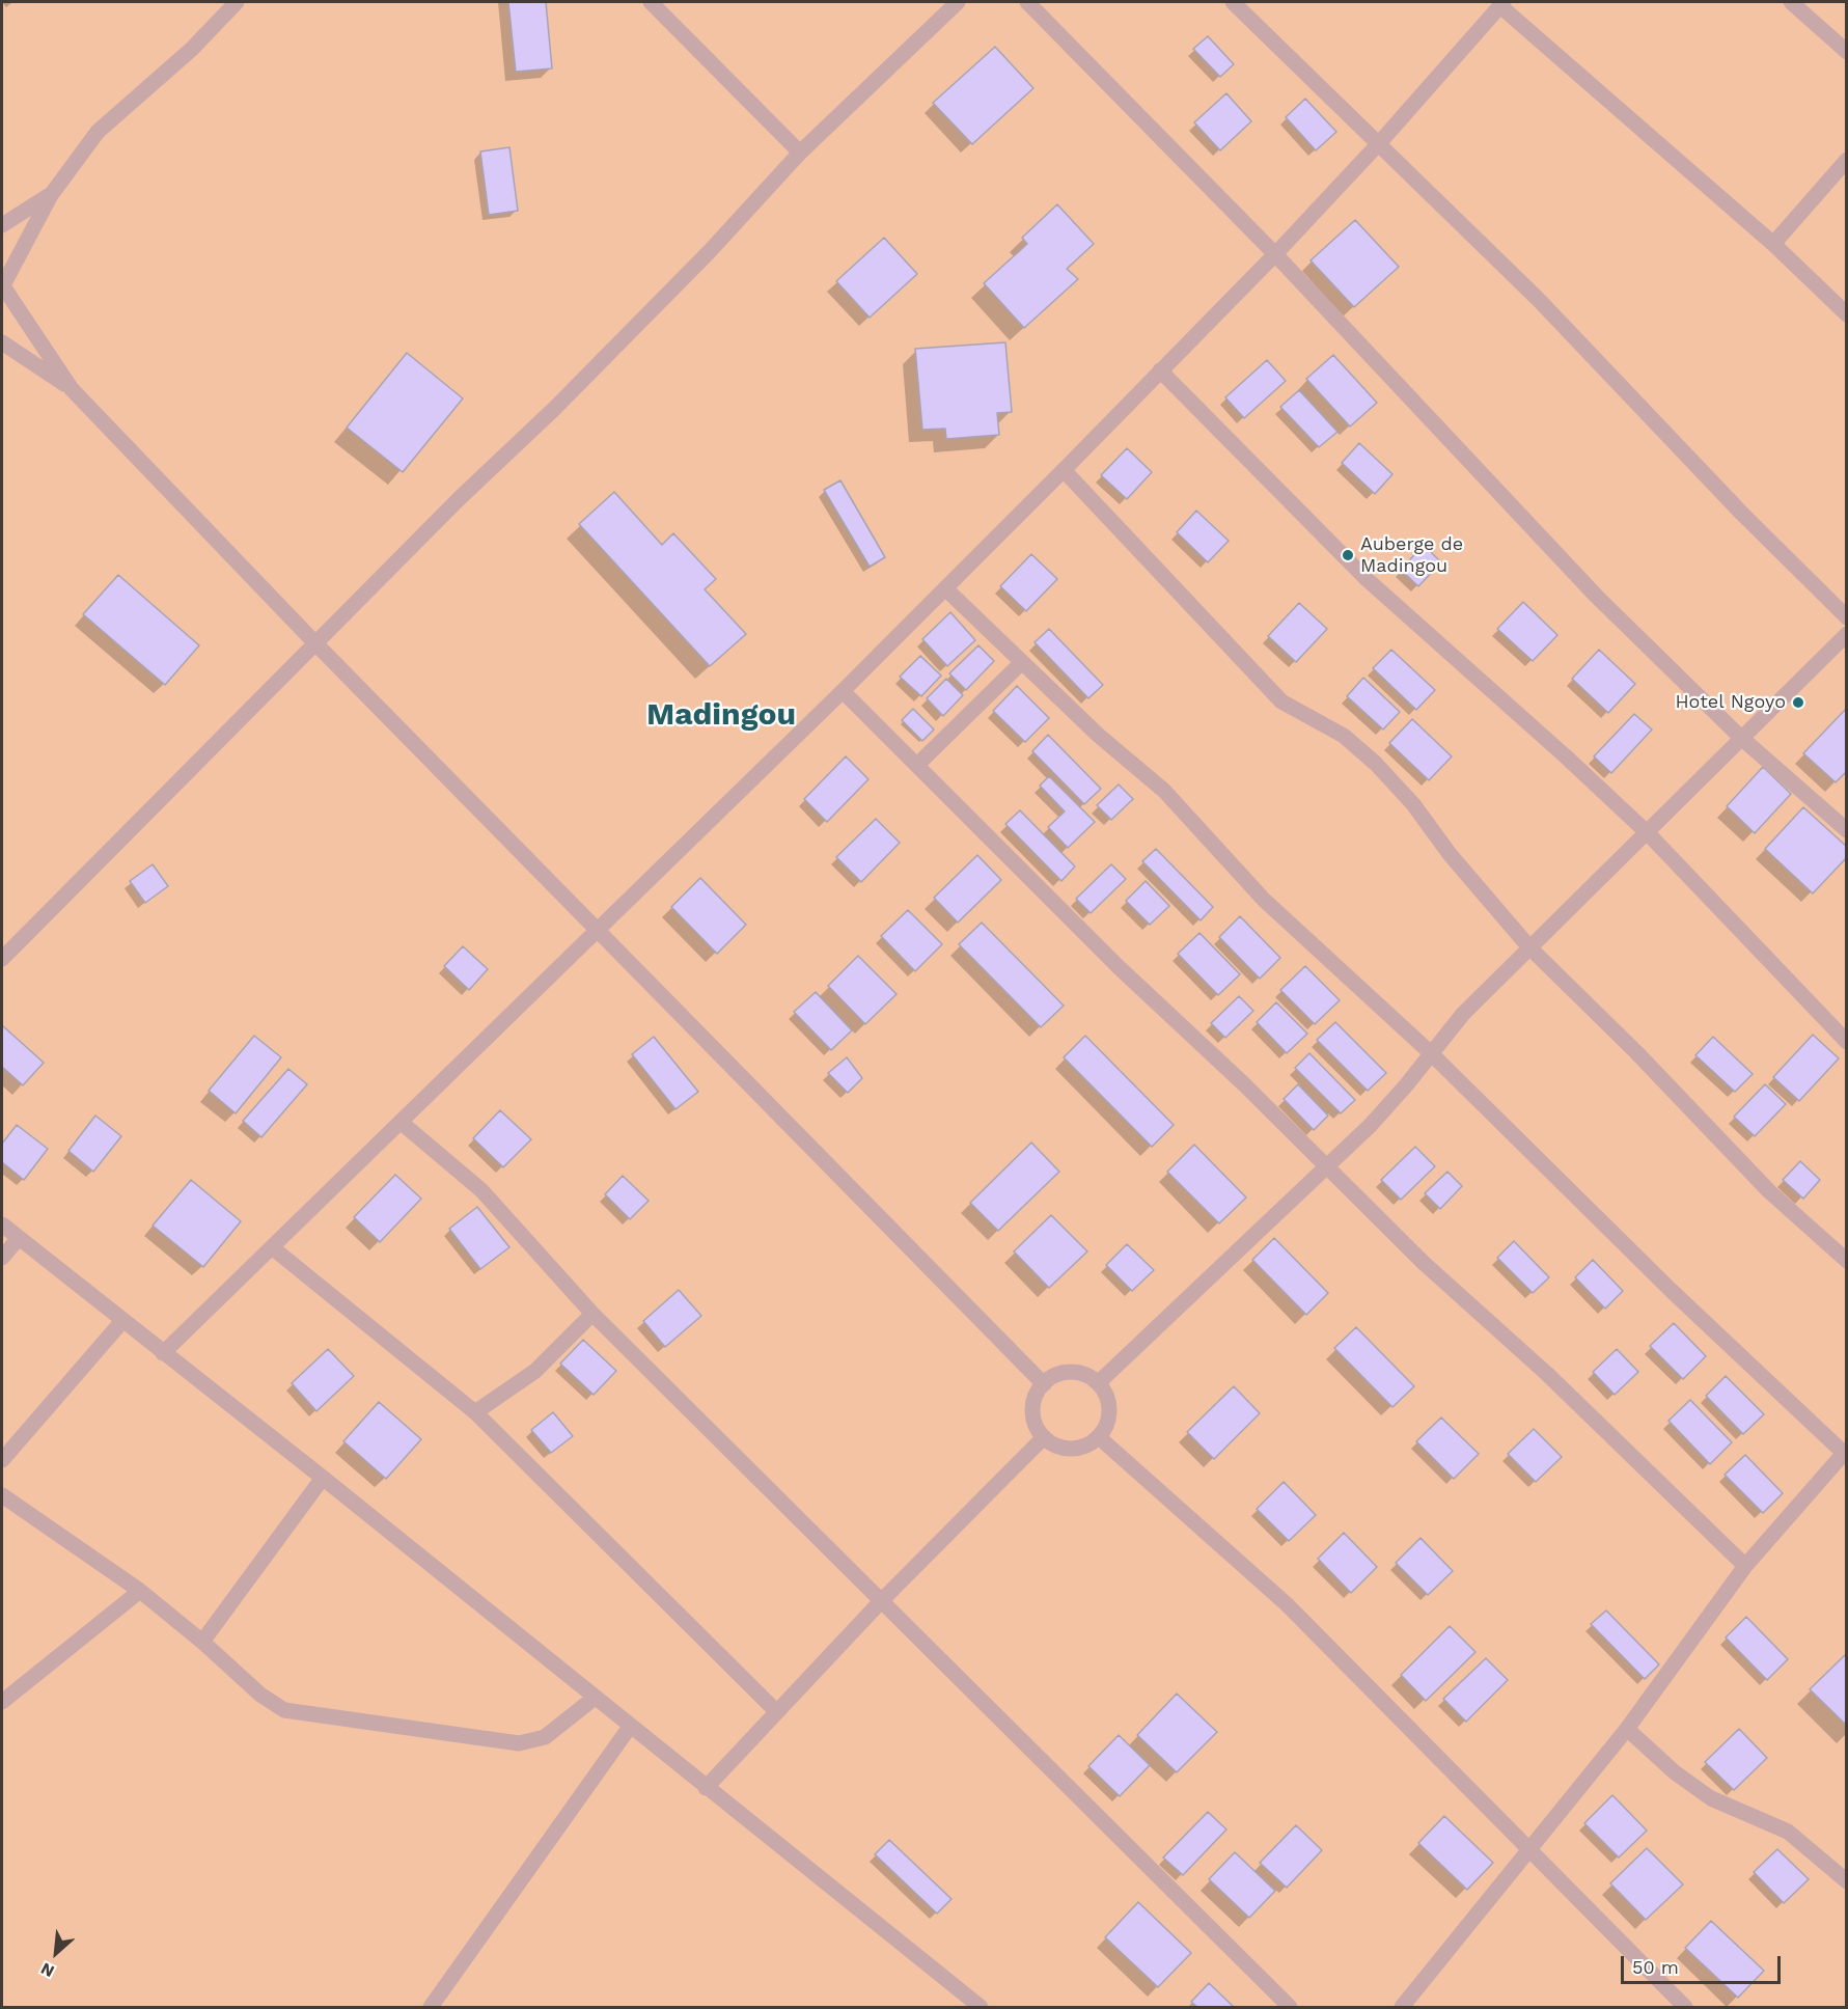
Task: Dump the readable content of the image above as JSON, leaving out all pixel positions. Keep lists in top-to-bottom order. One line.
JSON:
{"districts":["Madingou"],"places":["Auberge de Madingou","Hotel Ngoyo"],"scale_bar":"50 m","north":"bottom left"}
